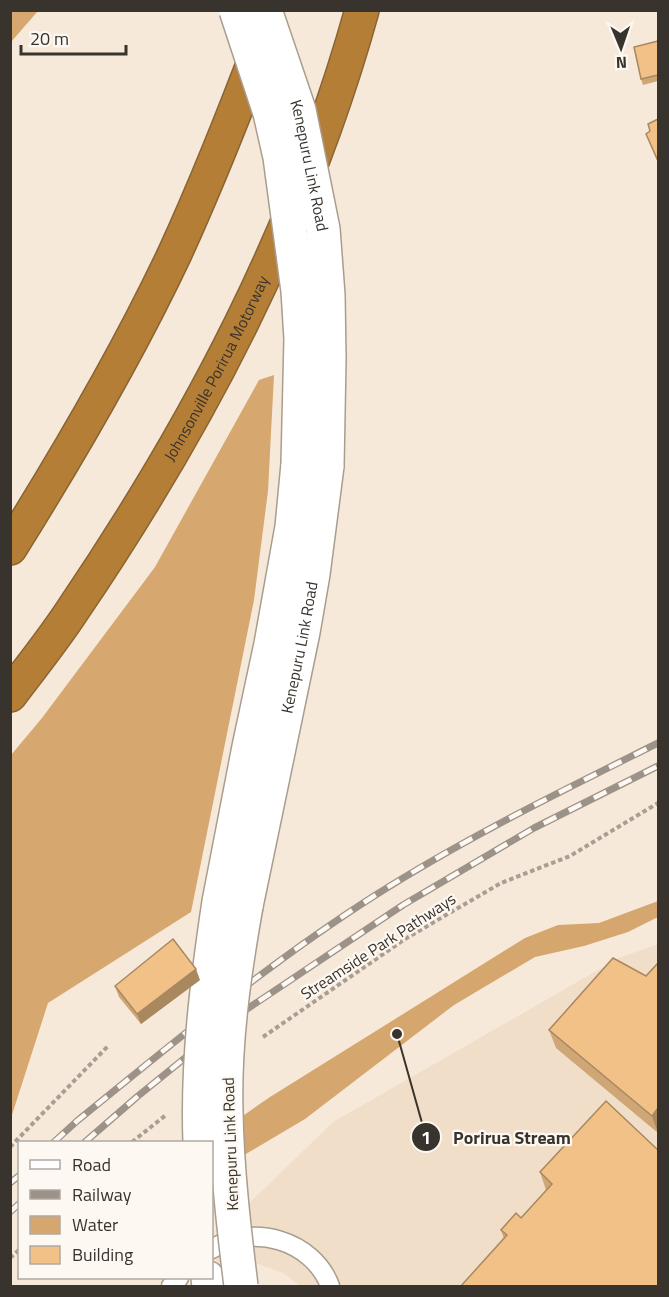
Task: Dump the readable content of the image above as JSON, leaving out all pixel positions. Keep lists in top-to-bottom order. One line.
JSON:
{"streets":{"highway":["Johnsonville Porirua Motorway"],"main road":["Kenepuru Link Road"],"path":["Streamside Park Pathways"]},"places":["Porirua Stream"],"legend":["Road","Railway","Water","Building"],"scale_bar":"20 m","north":"bottom"}
